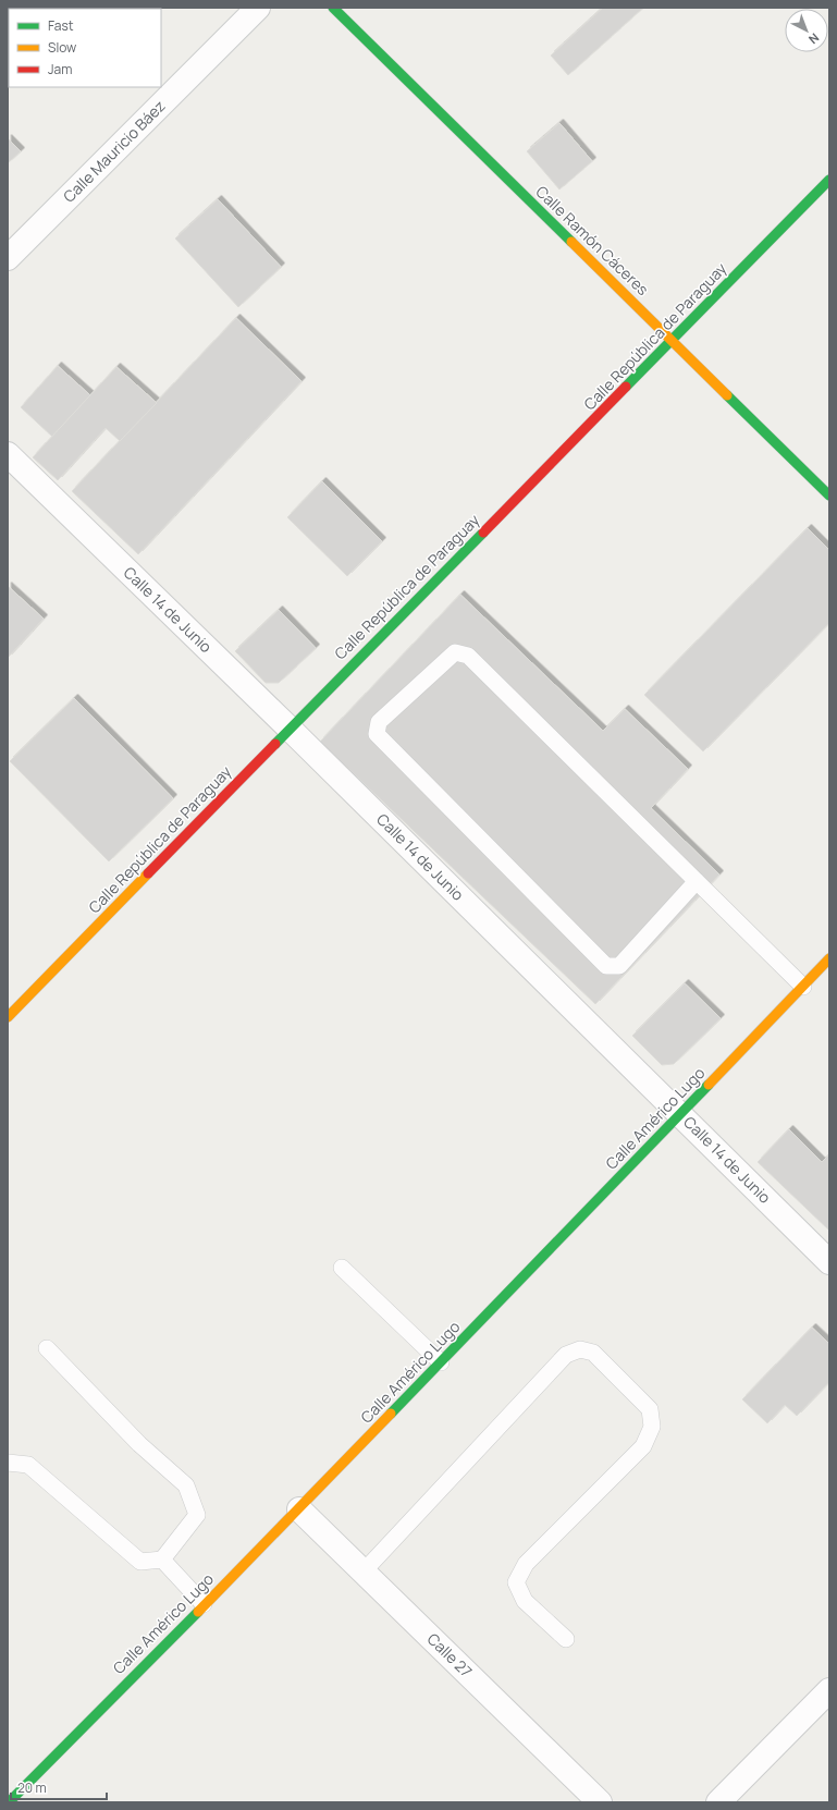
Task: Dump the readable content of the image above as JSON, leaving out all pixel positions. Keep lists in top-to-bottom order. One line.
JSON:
{"streets":{"street":["Calle Mauricio Báez","Calle Ramón Cáceres","Calle República de Paraguay","Calle 14 de Junio","Calle Américo Lugo","Calle 27"]},"crossings":[["Calle Ramón Cáceres","Calle República de Paraguay"],["Calle República de Paraguay","Calle 14 de Junio"],["Calle 14 de Junio","Calle Américo Lugo"],["Calle Américo Lugo","Calle 27"]],"legend":["Fast","Slow","Jam"],"scale_bar":"20 m","north":"bottom right"}
